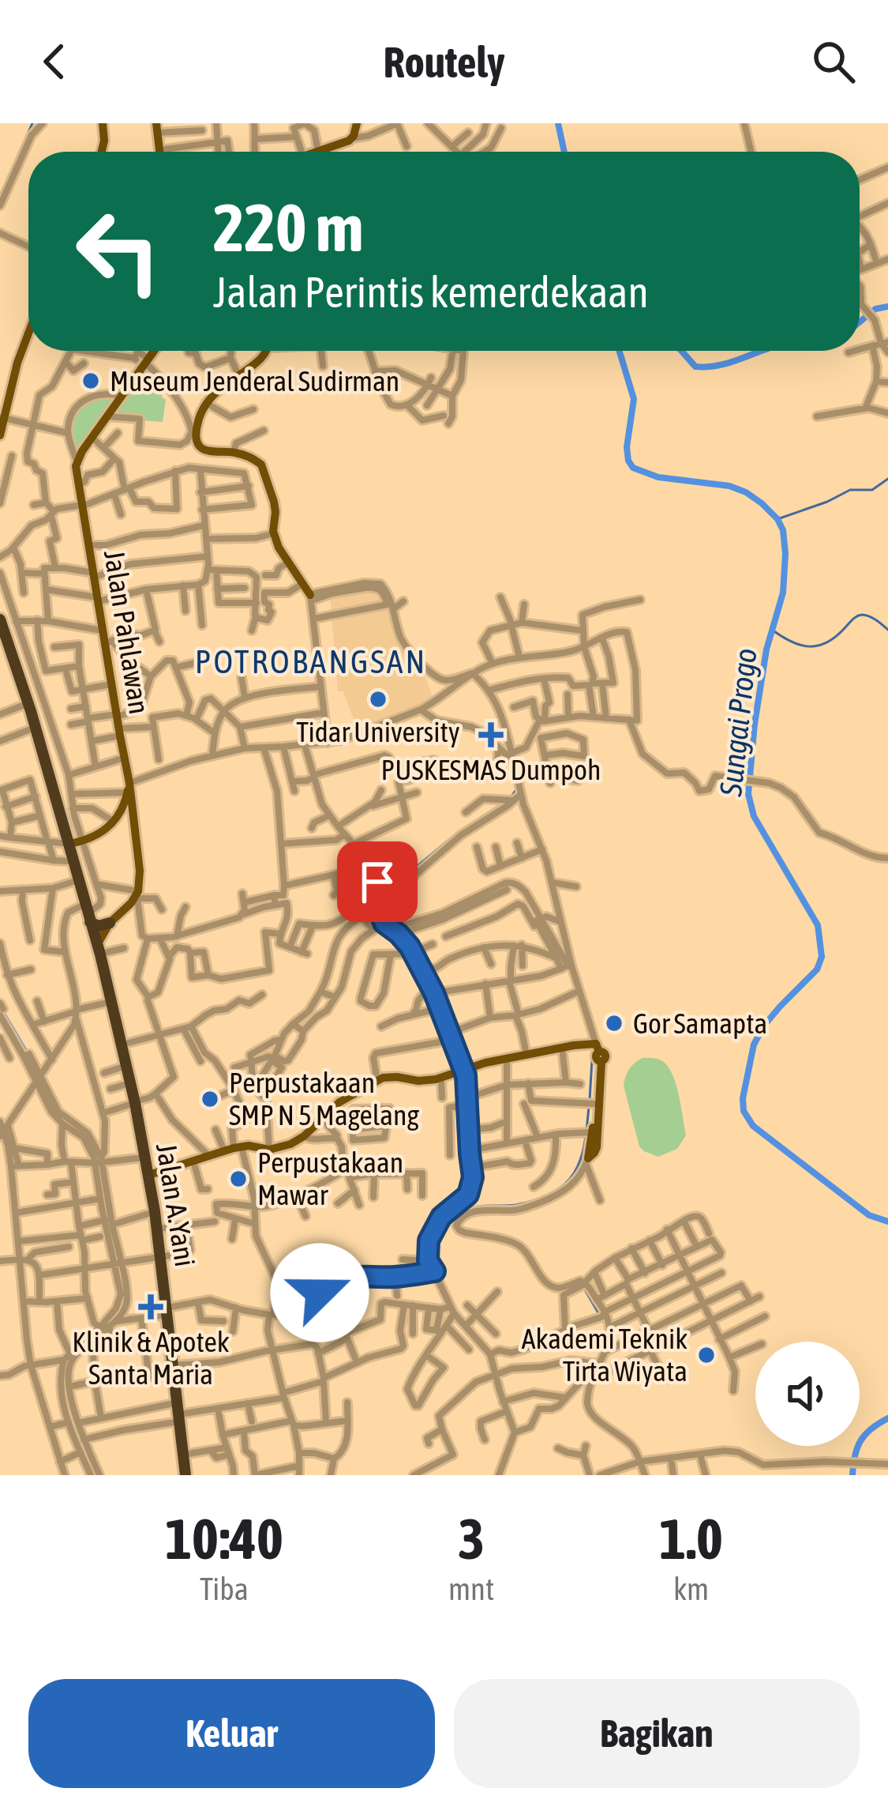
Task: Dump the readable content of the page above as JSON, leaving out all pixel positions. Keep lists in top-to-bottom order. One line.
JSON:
{"streets":{"highway":["Jalan A.Yani"],"main road":["Jalan Pahlawan"]},"districts":["POTROBANGSAN"],"water":["Sungai Progo"],"places":{"other":["Museum Jenderal Sudirman","Tidar University","Gor Samapta","Perpustakaan SMP N 5 Magelang","Perpustakaan Mawar","Akademi Teknik Tirta Wiyata"],"health":["PUSKESMAS Dumpoh","Klinik & Apotek Santa Maria"]},"page":{"header":"Routely","turn":["220 m","Jalan Perintis kemerdekaan"],"eta":["10:40","Tiba","3","mnt","1.0","km"],"buttons":["Keluar","Bagikan"]}}
